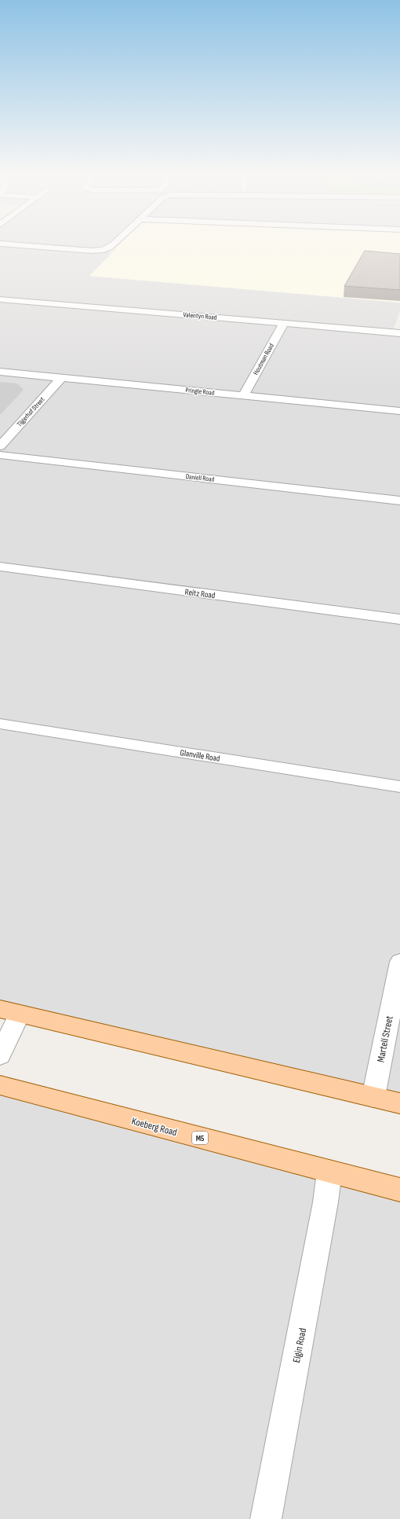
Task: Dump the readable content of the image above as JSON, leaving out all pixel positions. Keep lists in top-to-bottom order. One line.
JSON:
{"streets":{"main road":["Koeberg Road","M5"],"street":["Valentyn Road","Houtman Road","Pringle Road","Tijgerhof Street","Daniell Road","Reitz Road","Glanville Road","Martell Street","Elgin Road"]},"crossings":[["Valentyn Road","Houtman Road"],["Houtman Road","Pringle Road"],["Pringle Road","Tijgerhof Street"],["Koeberg Road","Elgin Road"]]}
